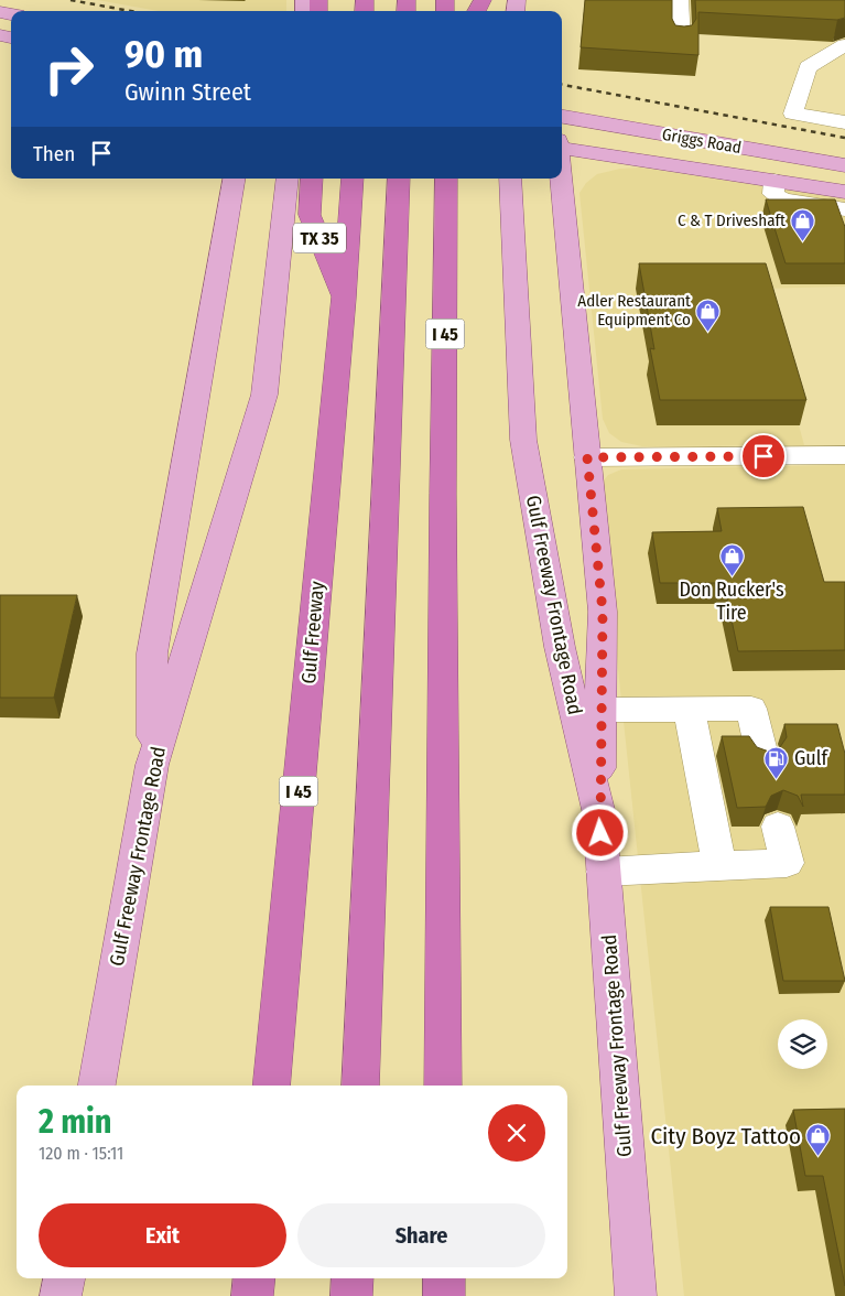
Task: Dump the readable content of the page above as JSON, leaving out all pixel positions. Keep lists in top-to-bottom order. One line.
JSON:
{"streets":{"highway":["TX 35","I 45","Gulf Freeway"],"main road":["Griggs Road","Gulf Freeway Frontage Road"]},"crossings":[["TX 35","Gulf Freeway"]],"places":{"shop":["C & T Driveshaft","Adler Restaurant Equipment Co","Don Rucker's Tire","City Boyz Tattoo"],"fuel station":["Gulf"]},"page":{"turn":["90 m","Gwinn Street"],"then":"Then","heading":["2 min","120 m · 15:11"],"buttons":["Exit","Share"]}}
